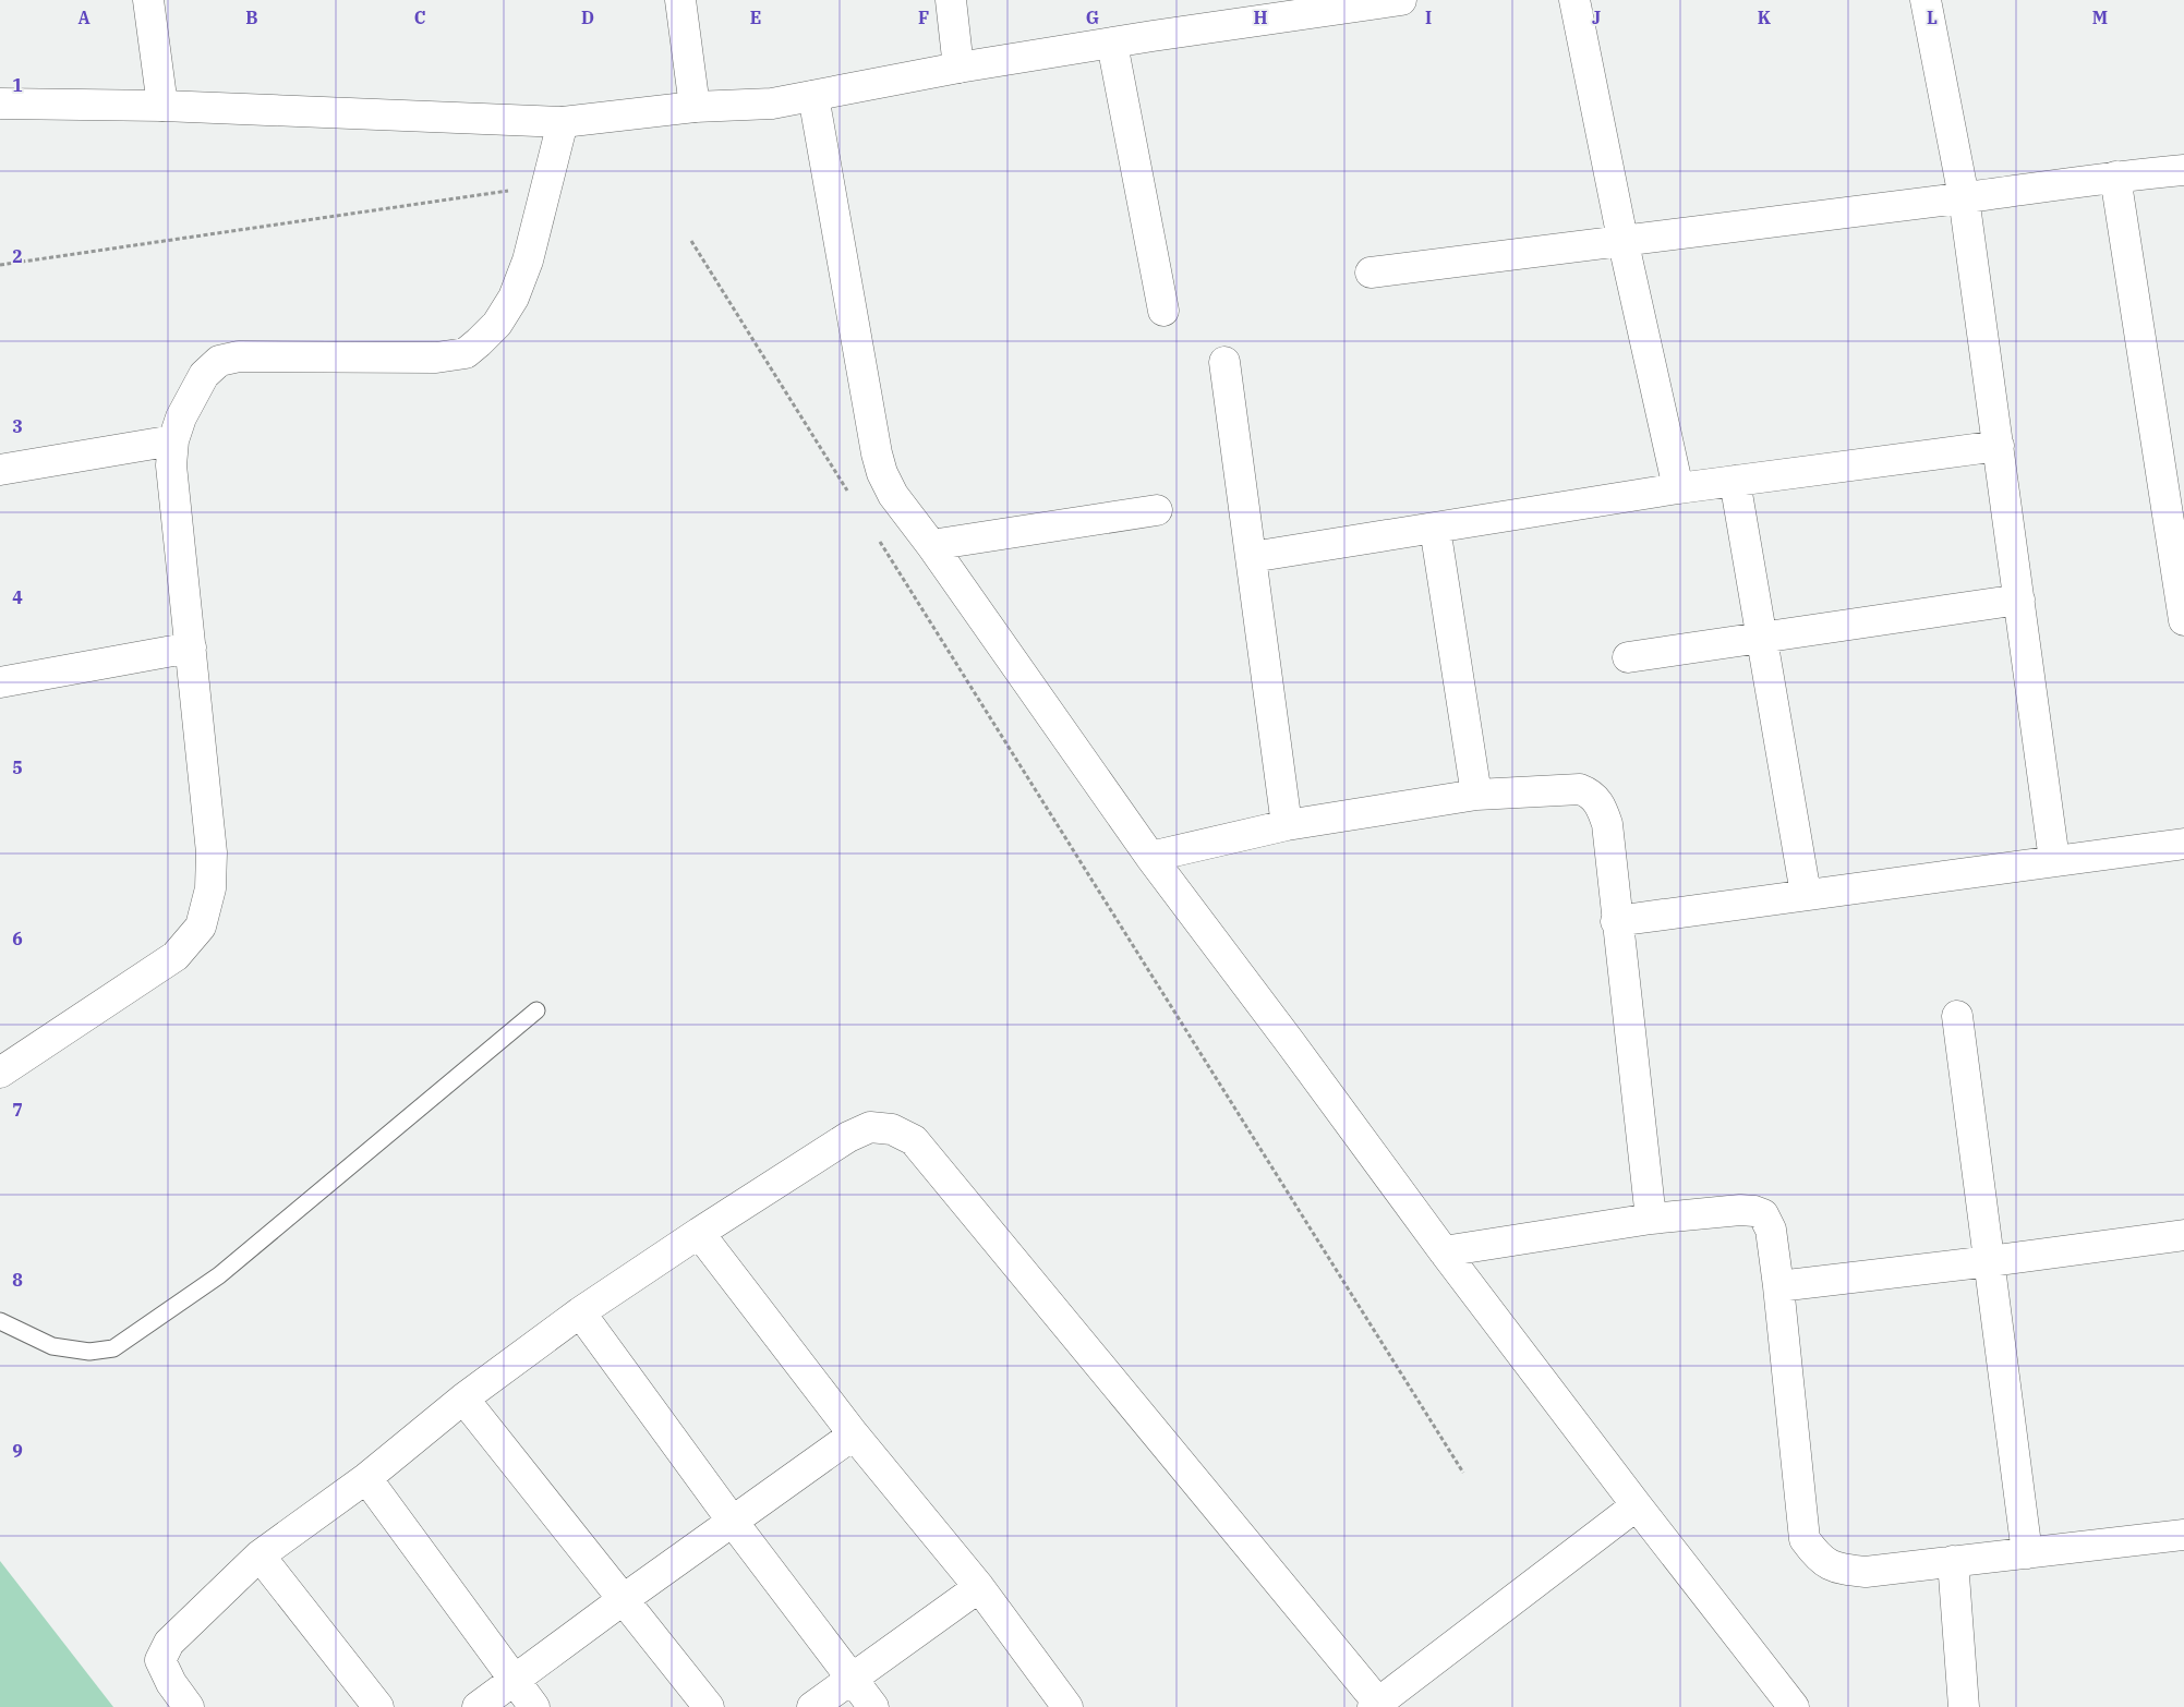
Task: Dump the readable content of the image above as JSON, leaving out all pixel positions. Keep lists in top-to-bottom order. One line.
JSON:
{"grid":{"columns":["A","B","C","D","E","F","G","H","I","J","K","L","M"],"rows":["1","2","3","4","5","6","7","8","9"]}}
